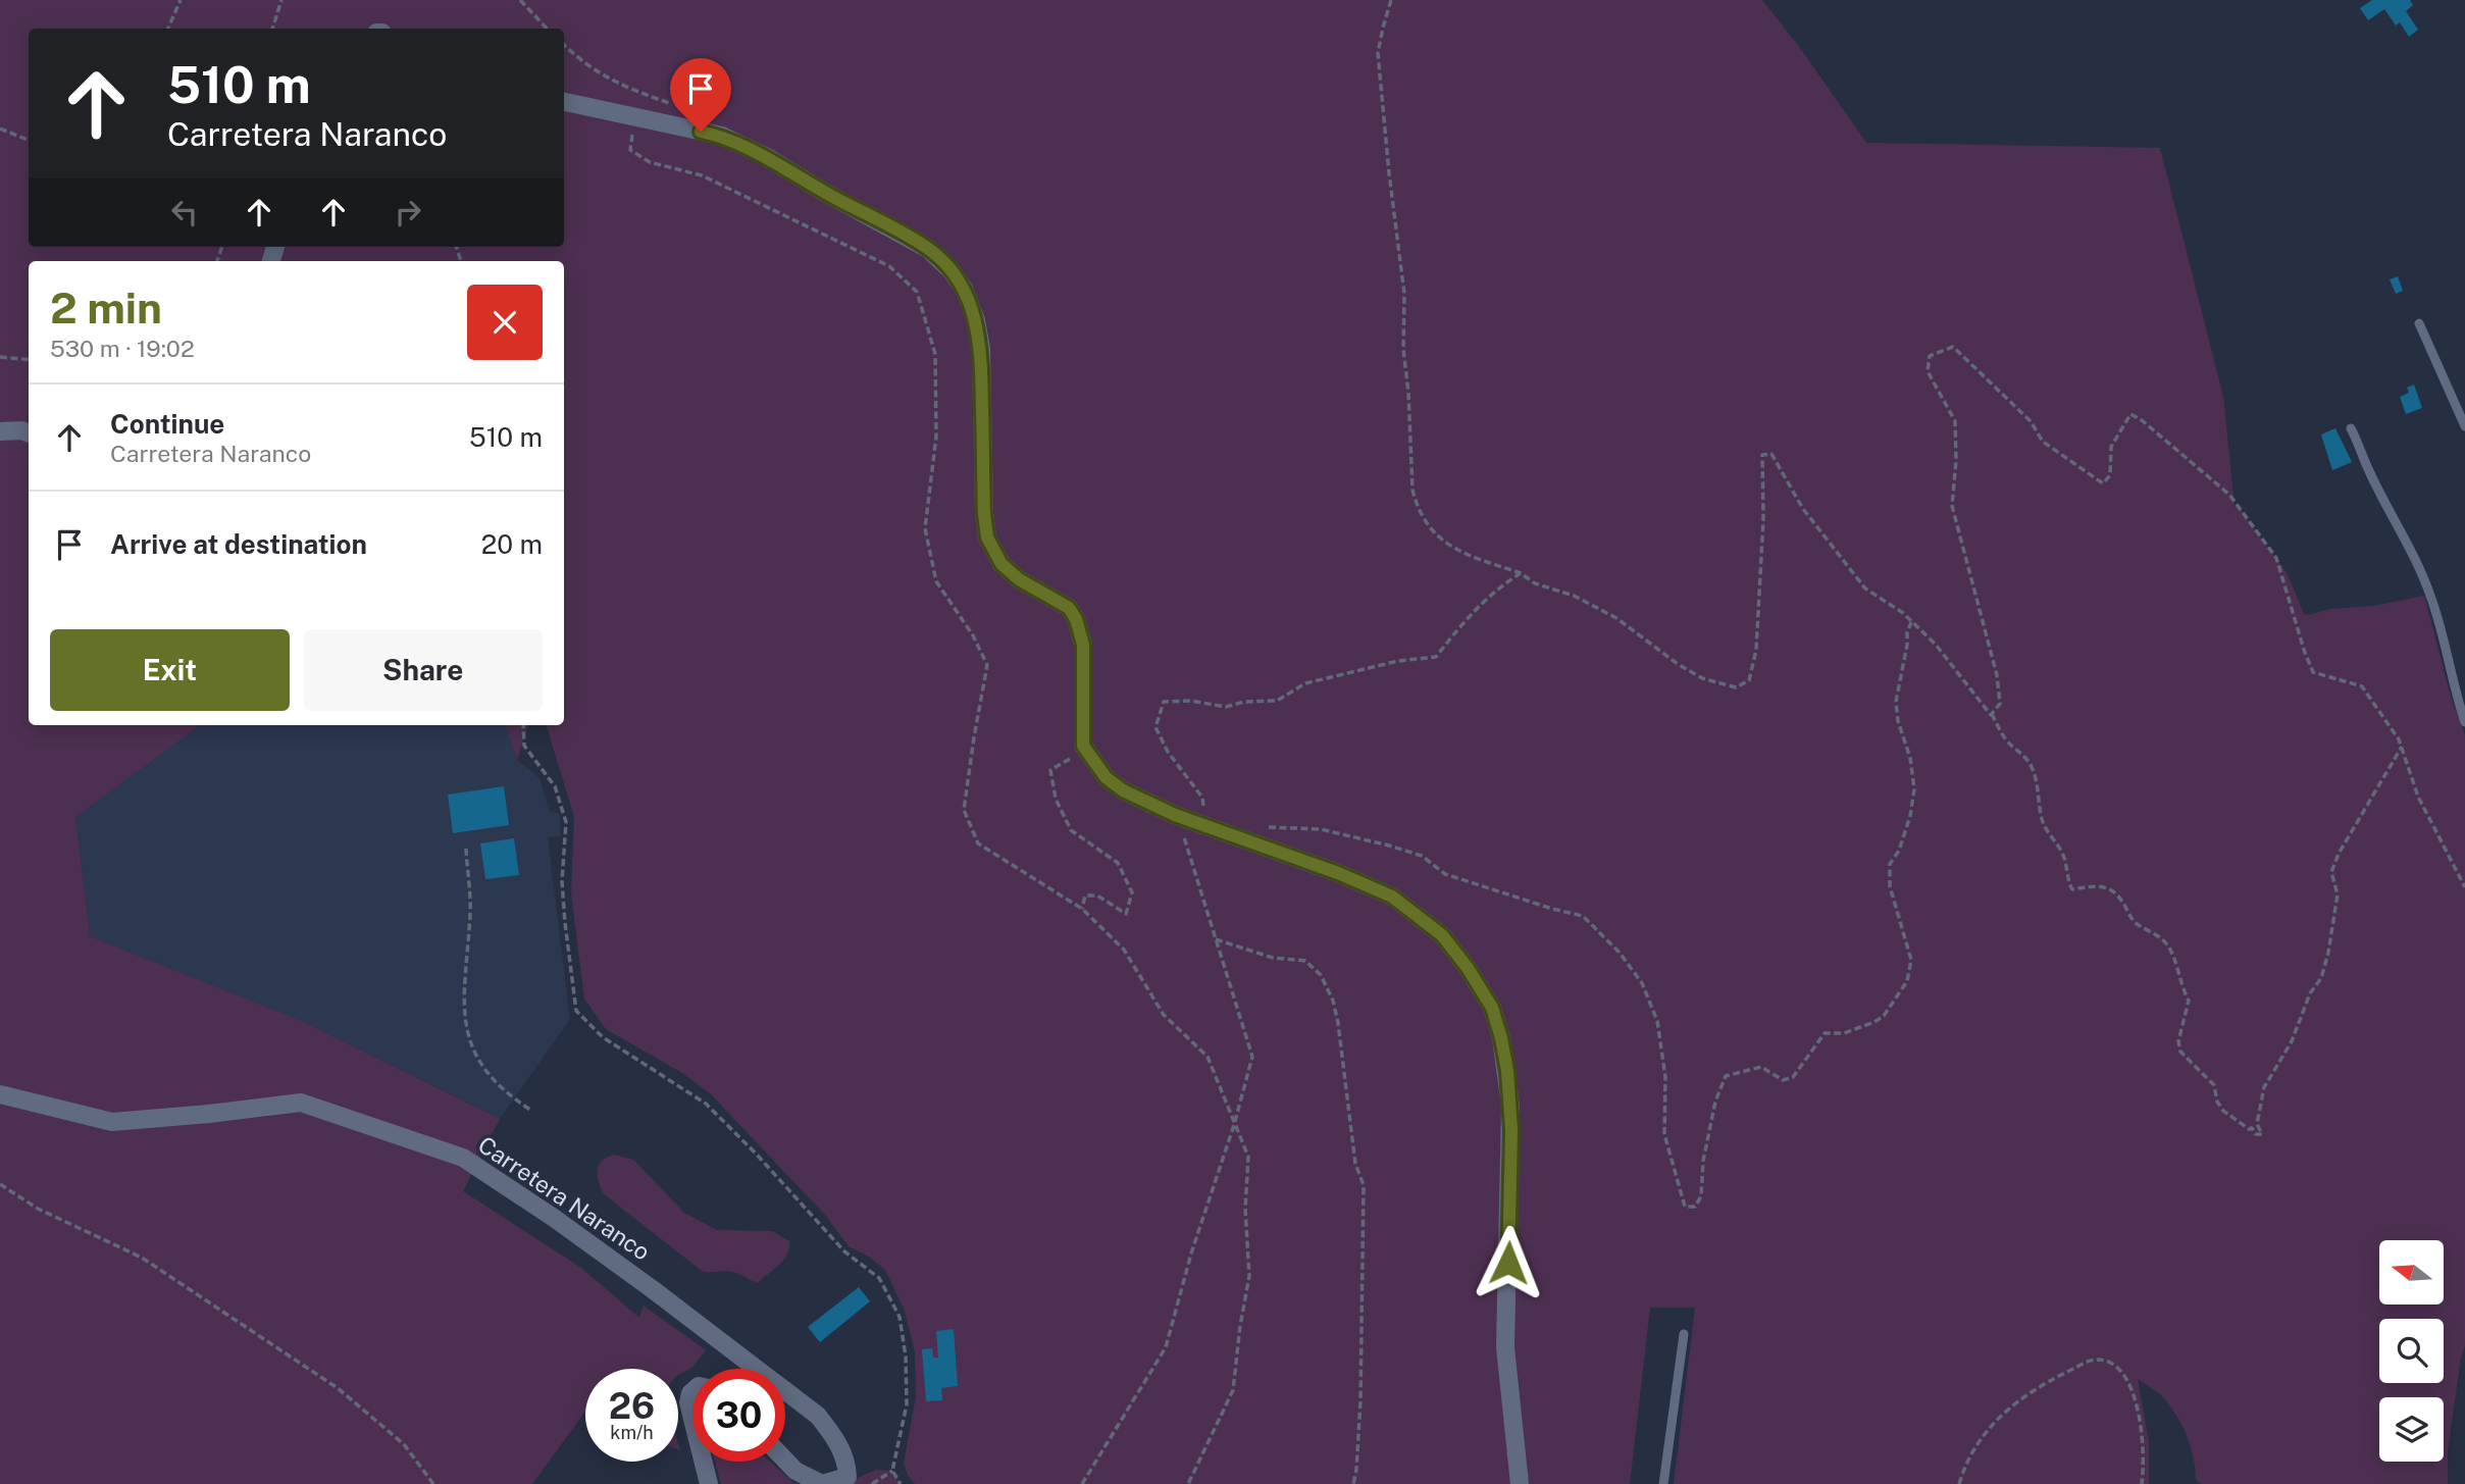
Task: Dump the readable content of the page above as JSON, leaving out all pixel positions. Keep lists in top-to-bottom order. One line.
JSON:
{"streets":{"street":["Carretera Naranco"]},"north":"left","page":{"turn":["510 m","Carretera Naranco"],"heading":["2 min","530 m · 19:02"],"list":[{"name":"Continue","note":"Carretera Naranco","value":"510 m"},{"name":"Arrive at destination","value":"20 m"}],"buttons":["Exit","Share"],"speed":"26 km/h","limit":"30"}}
